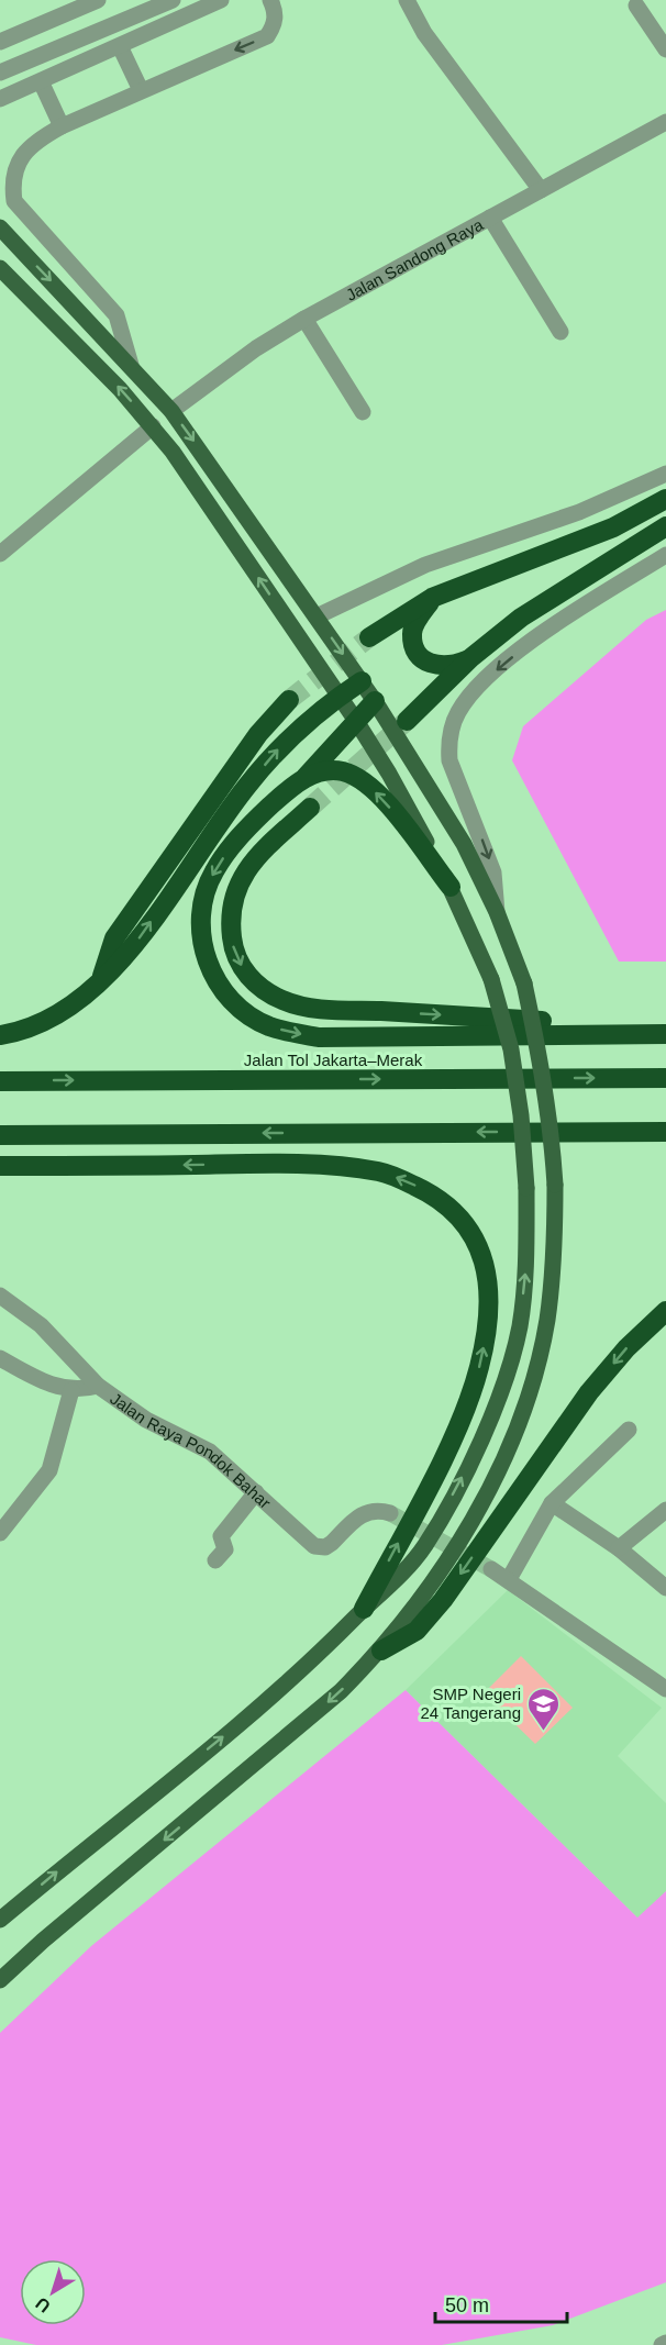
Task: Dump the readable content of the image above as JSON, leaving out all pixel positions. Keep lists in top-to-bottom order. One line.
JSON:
{"streets":{"highway":["Jalan Tol Jakarta–Merak"],"street":["Jalan Sandong Raya","Jalan Raya Pondok Bahar"]},"places":{"school or university":["SMP Negeri 24 Tangerang"]},"scale_bar":"50 m","north":"bottom left"}
